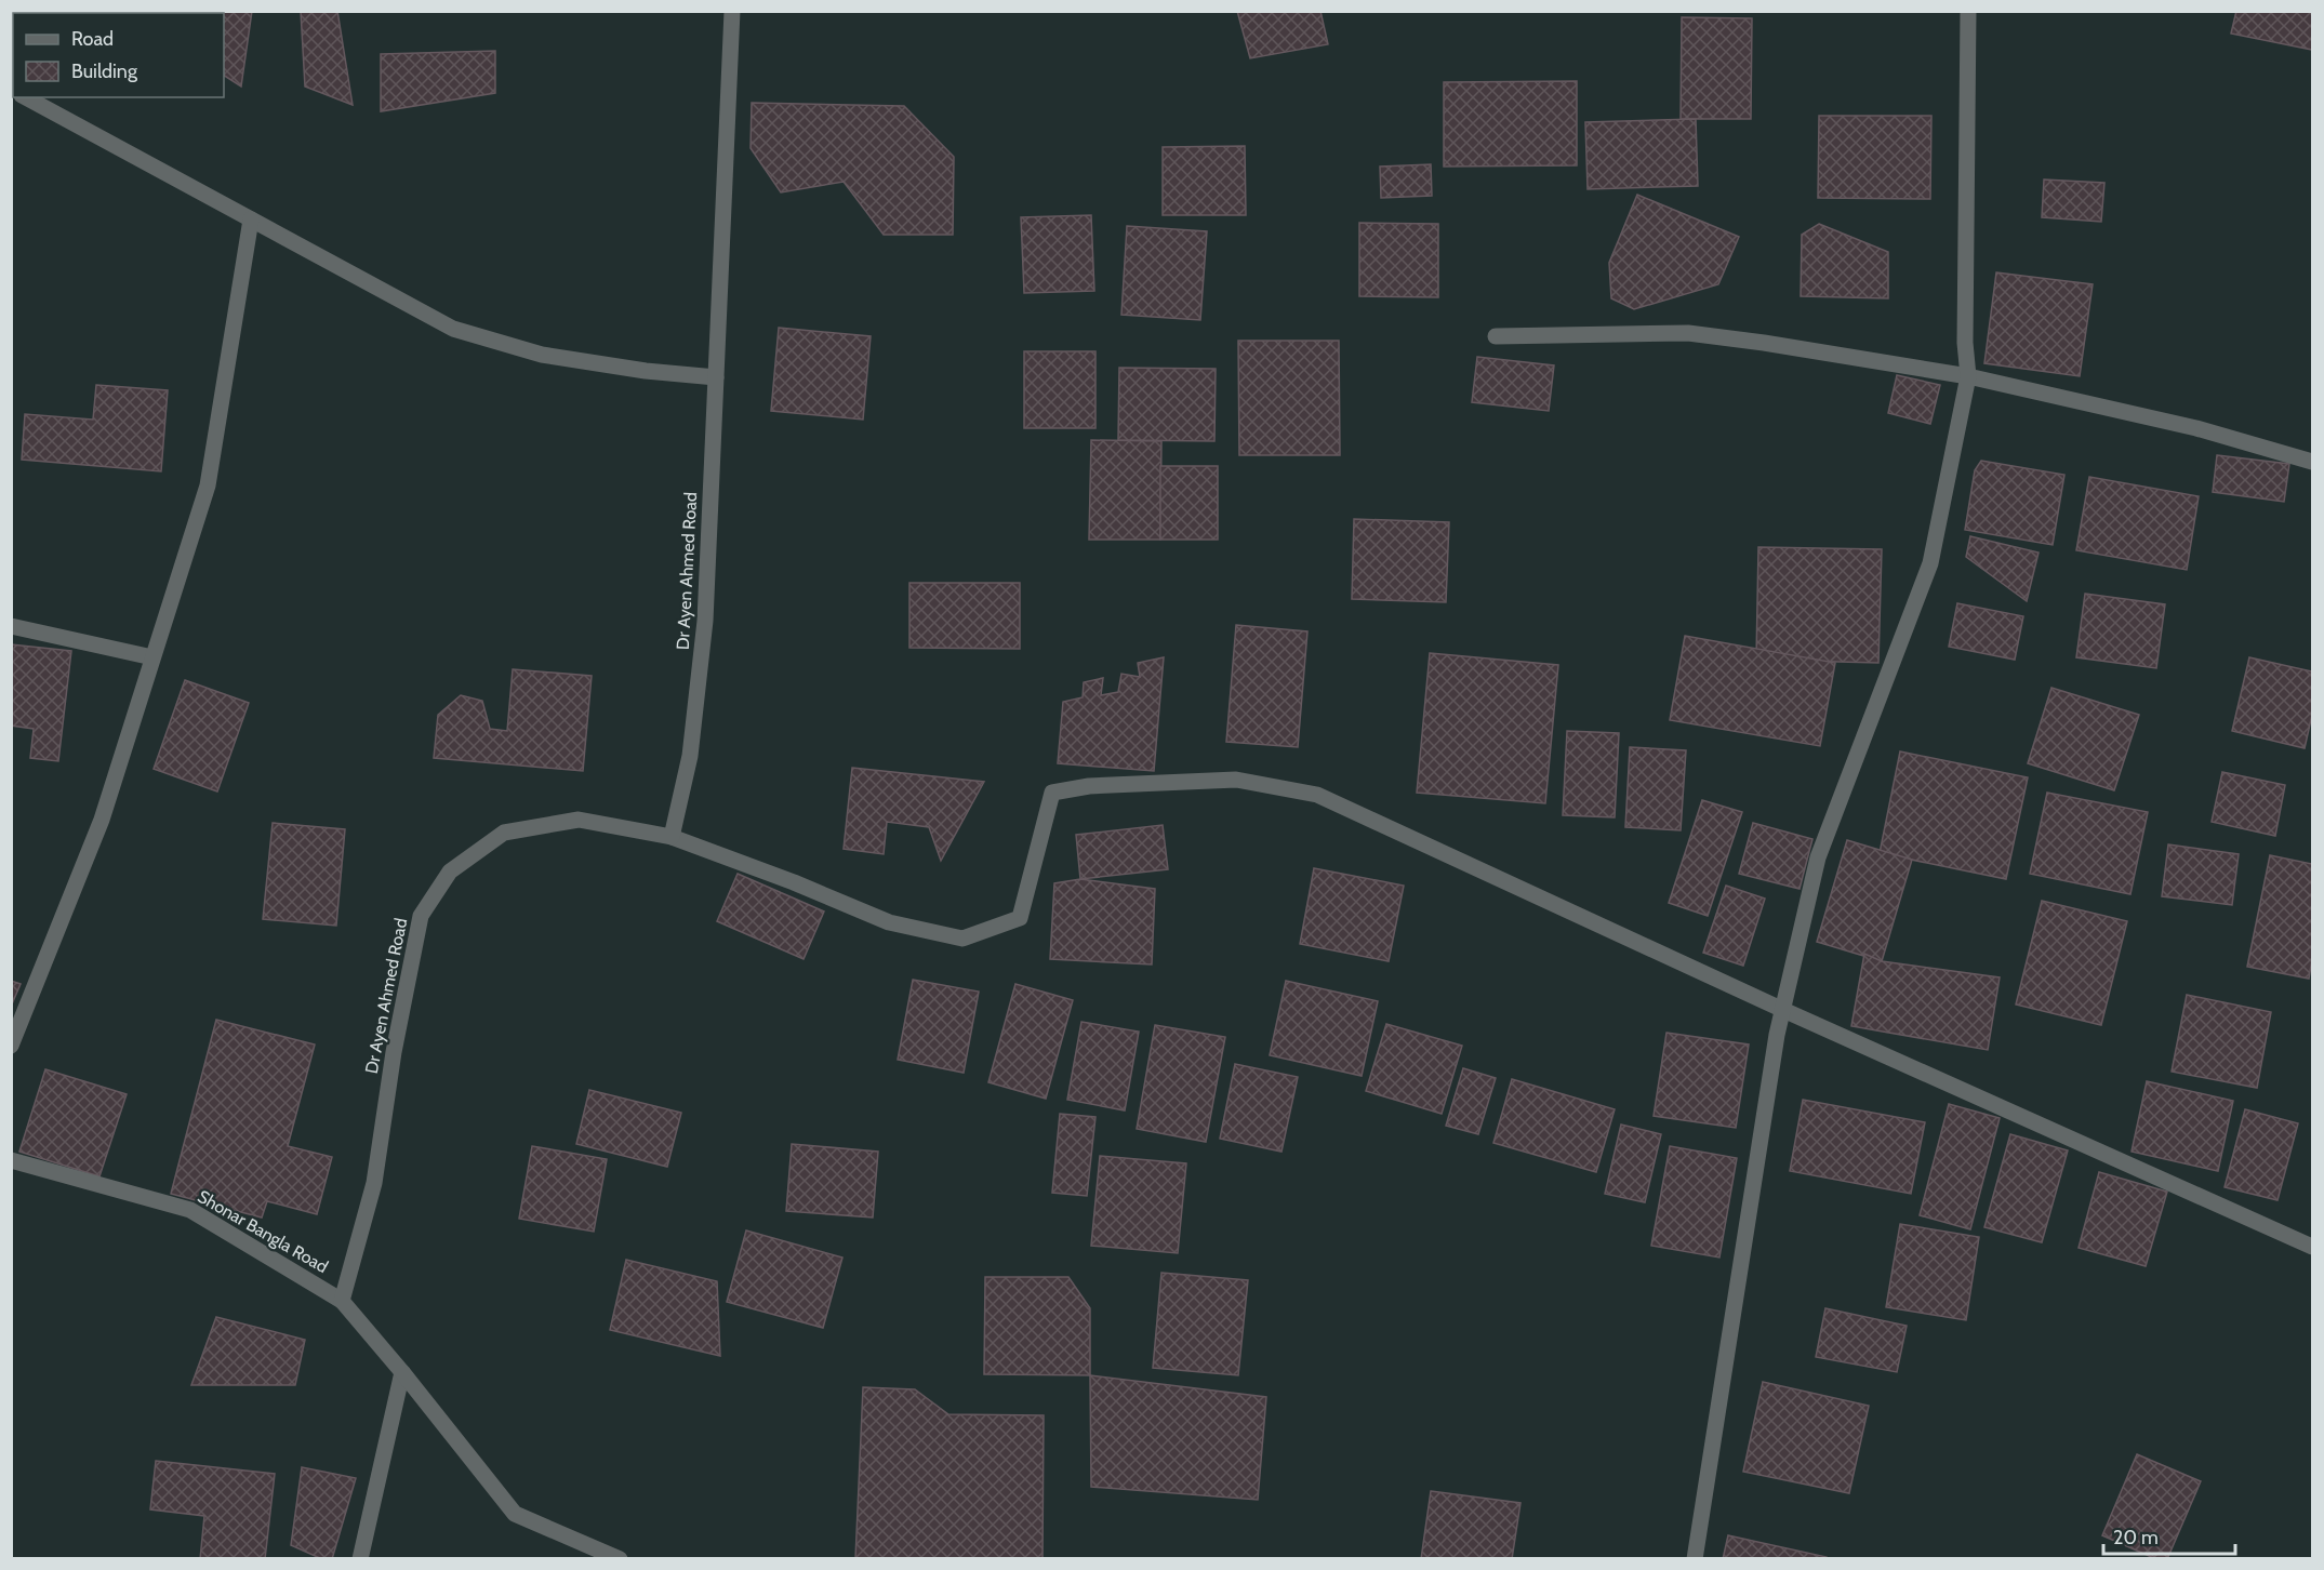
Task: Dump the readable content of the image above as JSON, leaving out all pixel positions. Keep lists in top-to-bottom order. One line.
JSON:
{"streets":{"street":["Dr Ayen Ahmed Road","Shonar Bangla Road"]},"crossings":[["Dr Ayen Ahmed Road","Shonar Bangla Road"]],"legend":["Road","Building"],"scale_bar":"20 m"}
